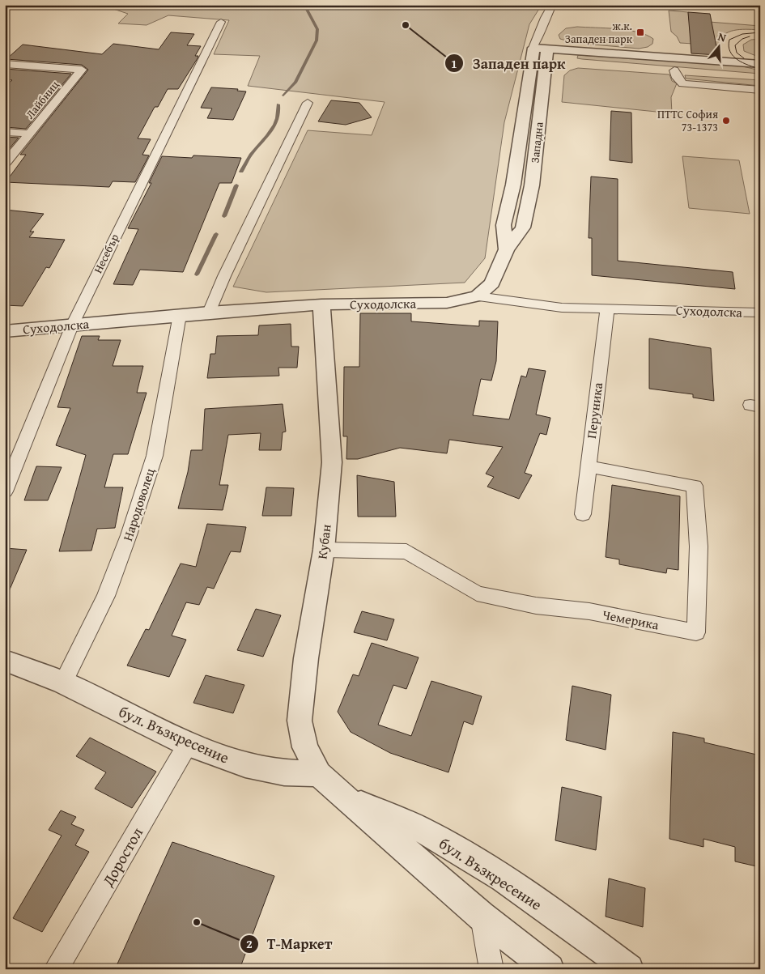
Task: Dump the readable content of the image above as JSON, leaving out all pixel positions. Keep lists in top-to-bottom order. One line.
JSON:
{"streets":{"street":["Лайбниц","Западна","Несебър","Суходолска","Перуника","Народоволец","Кубан","Чемерика","бул. Възкресение","Доростол"]},"crossings":[["Западна","Суходолска"],["Несебър","Суходолска"],["Суходолска","Перуника"],["Суходолска","Народоволец"],["Суходолска","Кубан"],["Перуника","Чемерика"],["Народоволец","бул. Възкресение"],["Кубан","Чемерика"],["Кубан","бул. Възкресение"],["бул. Възкресение","Доростол"]],"places":{"other":["Западен парк","ПТТС София 73-1373","Т-Маркет"],"transit":["ж.к. Западен парк"]},"north":"top"}
